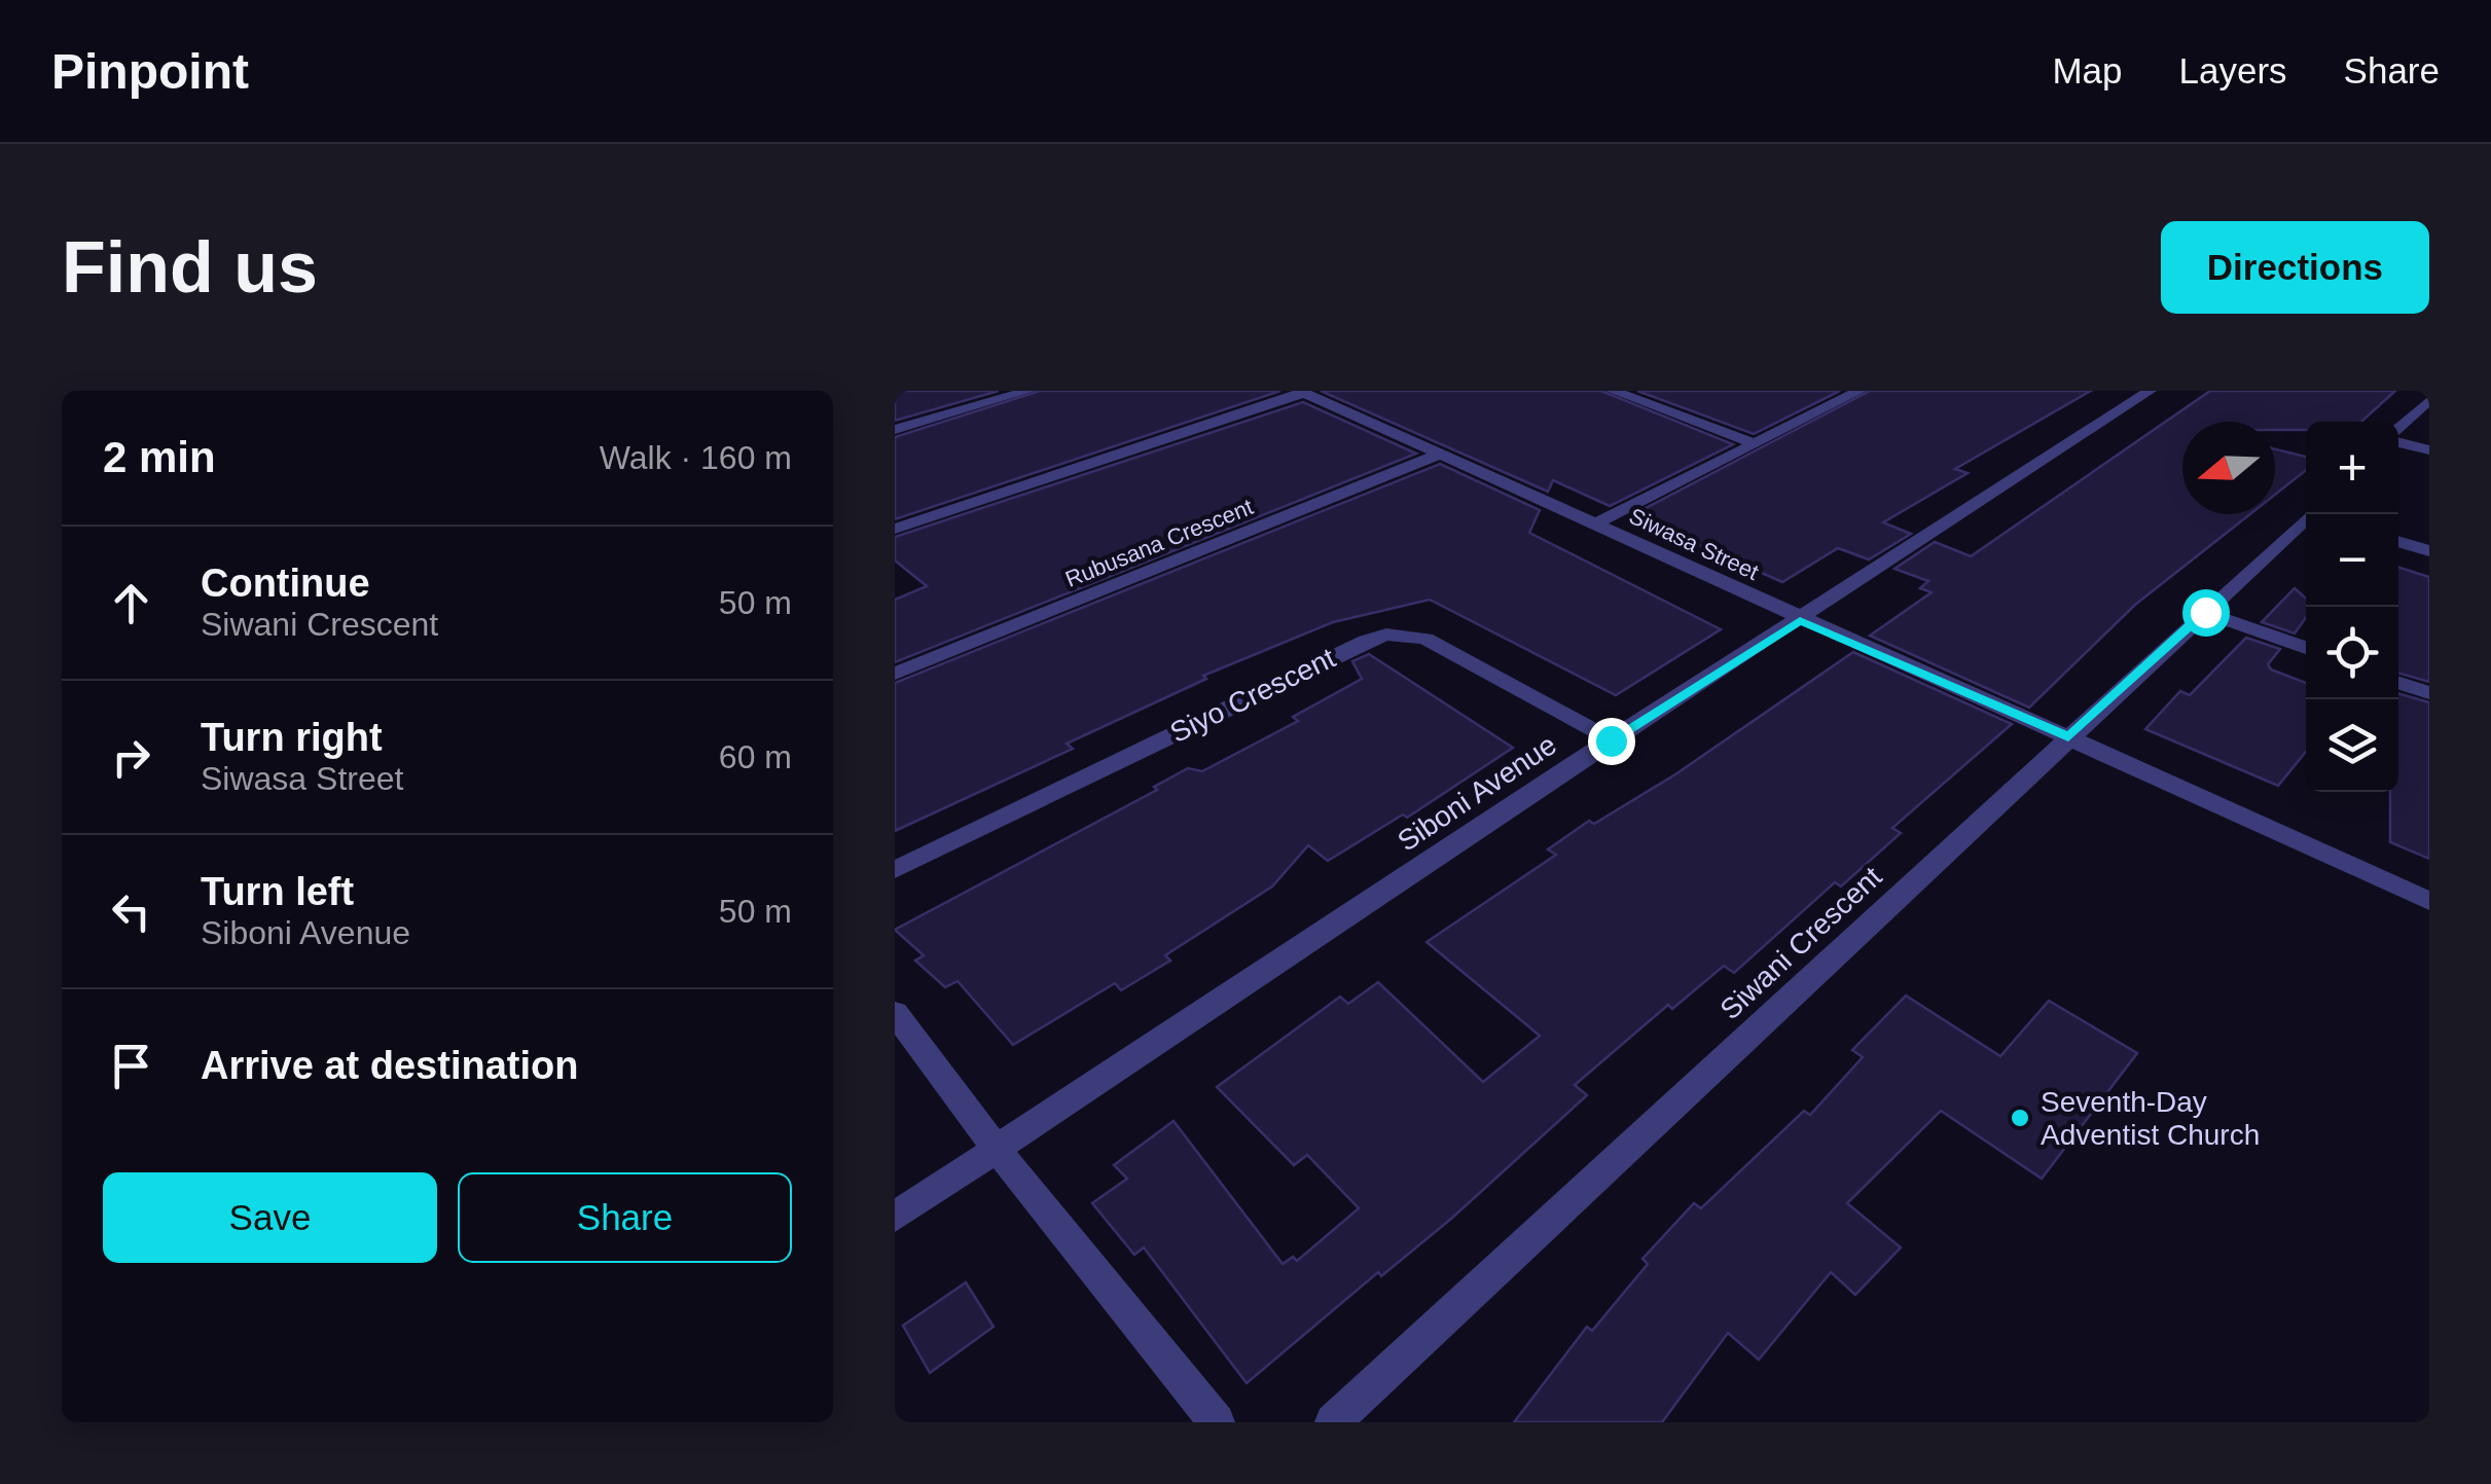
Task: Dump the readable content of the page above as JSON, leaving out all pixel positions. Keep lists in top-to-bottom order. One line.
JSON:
{"streets":{"street":["Rubusana Crescent","Siwasa Street","Siyo Crescent","Siboni Avenue","Siwani Crescent"]},"crossings":[["Rubusana Crescent","Siwasa Street"],["Siwasa Street","Siboni Avenue"],["Siwasa Street","Siwani Crescent"],["Siyo Crescent","Siboni Avenue"]],"places":["Seventh-Day Adventist Church"],"north":"left","page":{"header":"Pinpoint","nav":["Map","Layers","Share"],"buttons":["Directions",["Save","Share"]],"title":"Find us","heading":["2 min","Walk · 160 m"],"map_buttons":["+","−"],"list":[["Continue","Siwani Crescent","50 m"],["Turn right","Siwasa Street","60 m"],["Turn left","Siboni Avenue","50 m"],"Arrive at destination"]}}
